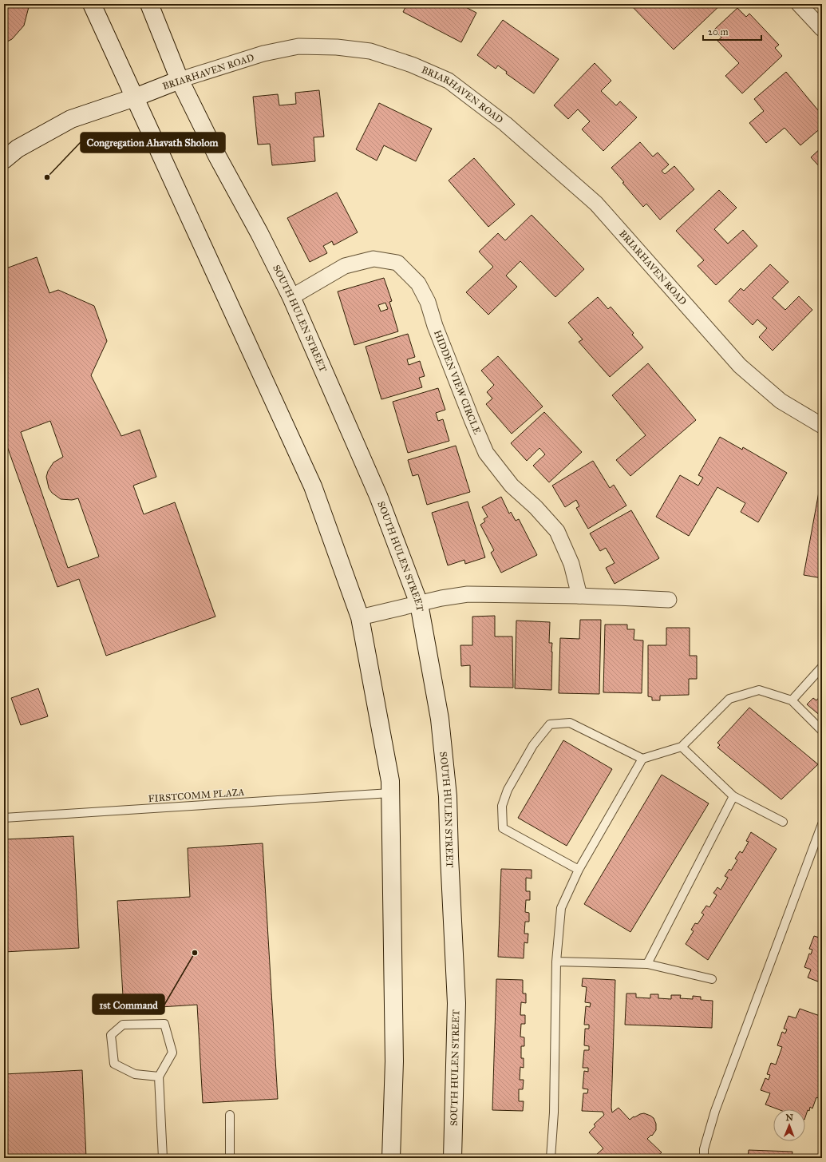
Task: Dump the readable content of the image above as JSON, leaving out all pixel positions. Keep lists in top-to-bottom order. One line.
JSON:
{"streets":{"main road":["BRIARHAVEN ROAD","SOUTH HULEN STREET"],"street":["HIDDEN VIEW CIRCLE"],"lane":["FIRSTCOMM PLAZA"]},"crossings":[["BRIARHAVEN ROAD","SOUTH HULEN STREET"],["SOUTH HULEN STREET","HIDDEN VIEW CIRCLE"]],"places":["Congregation Ahavath Sholom","1st Command"],"scale_bar":"20 m","north":"top"}
